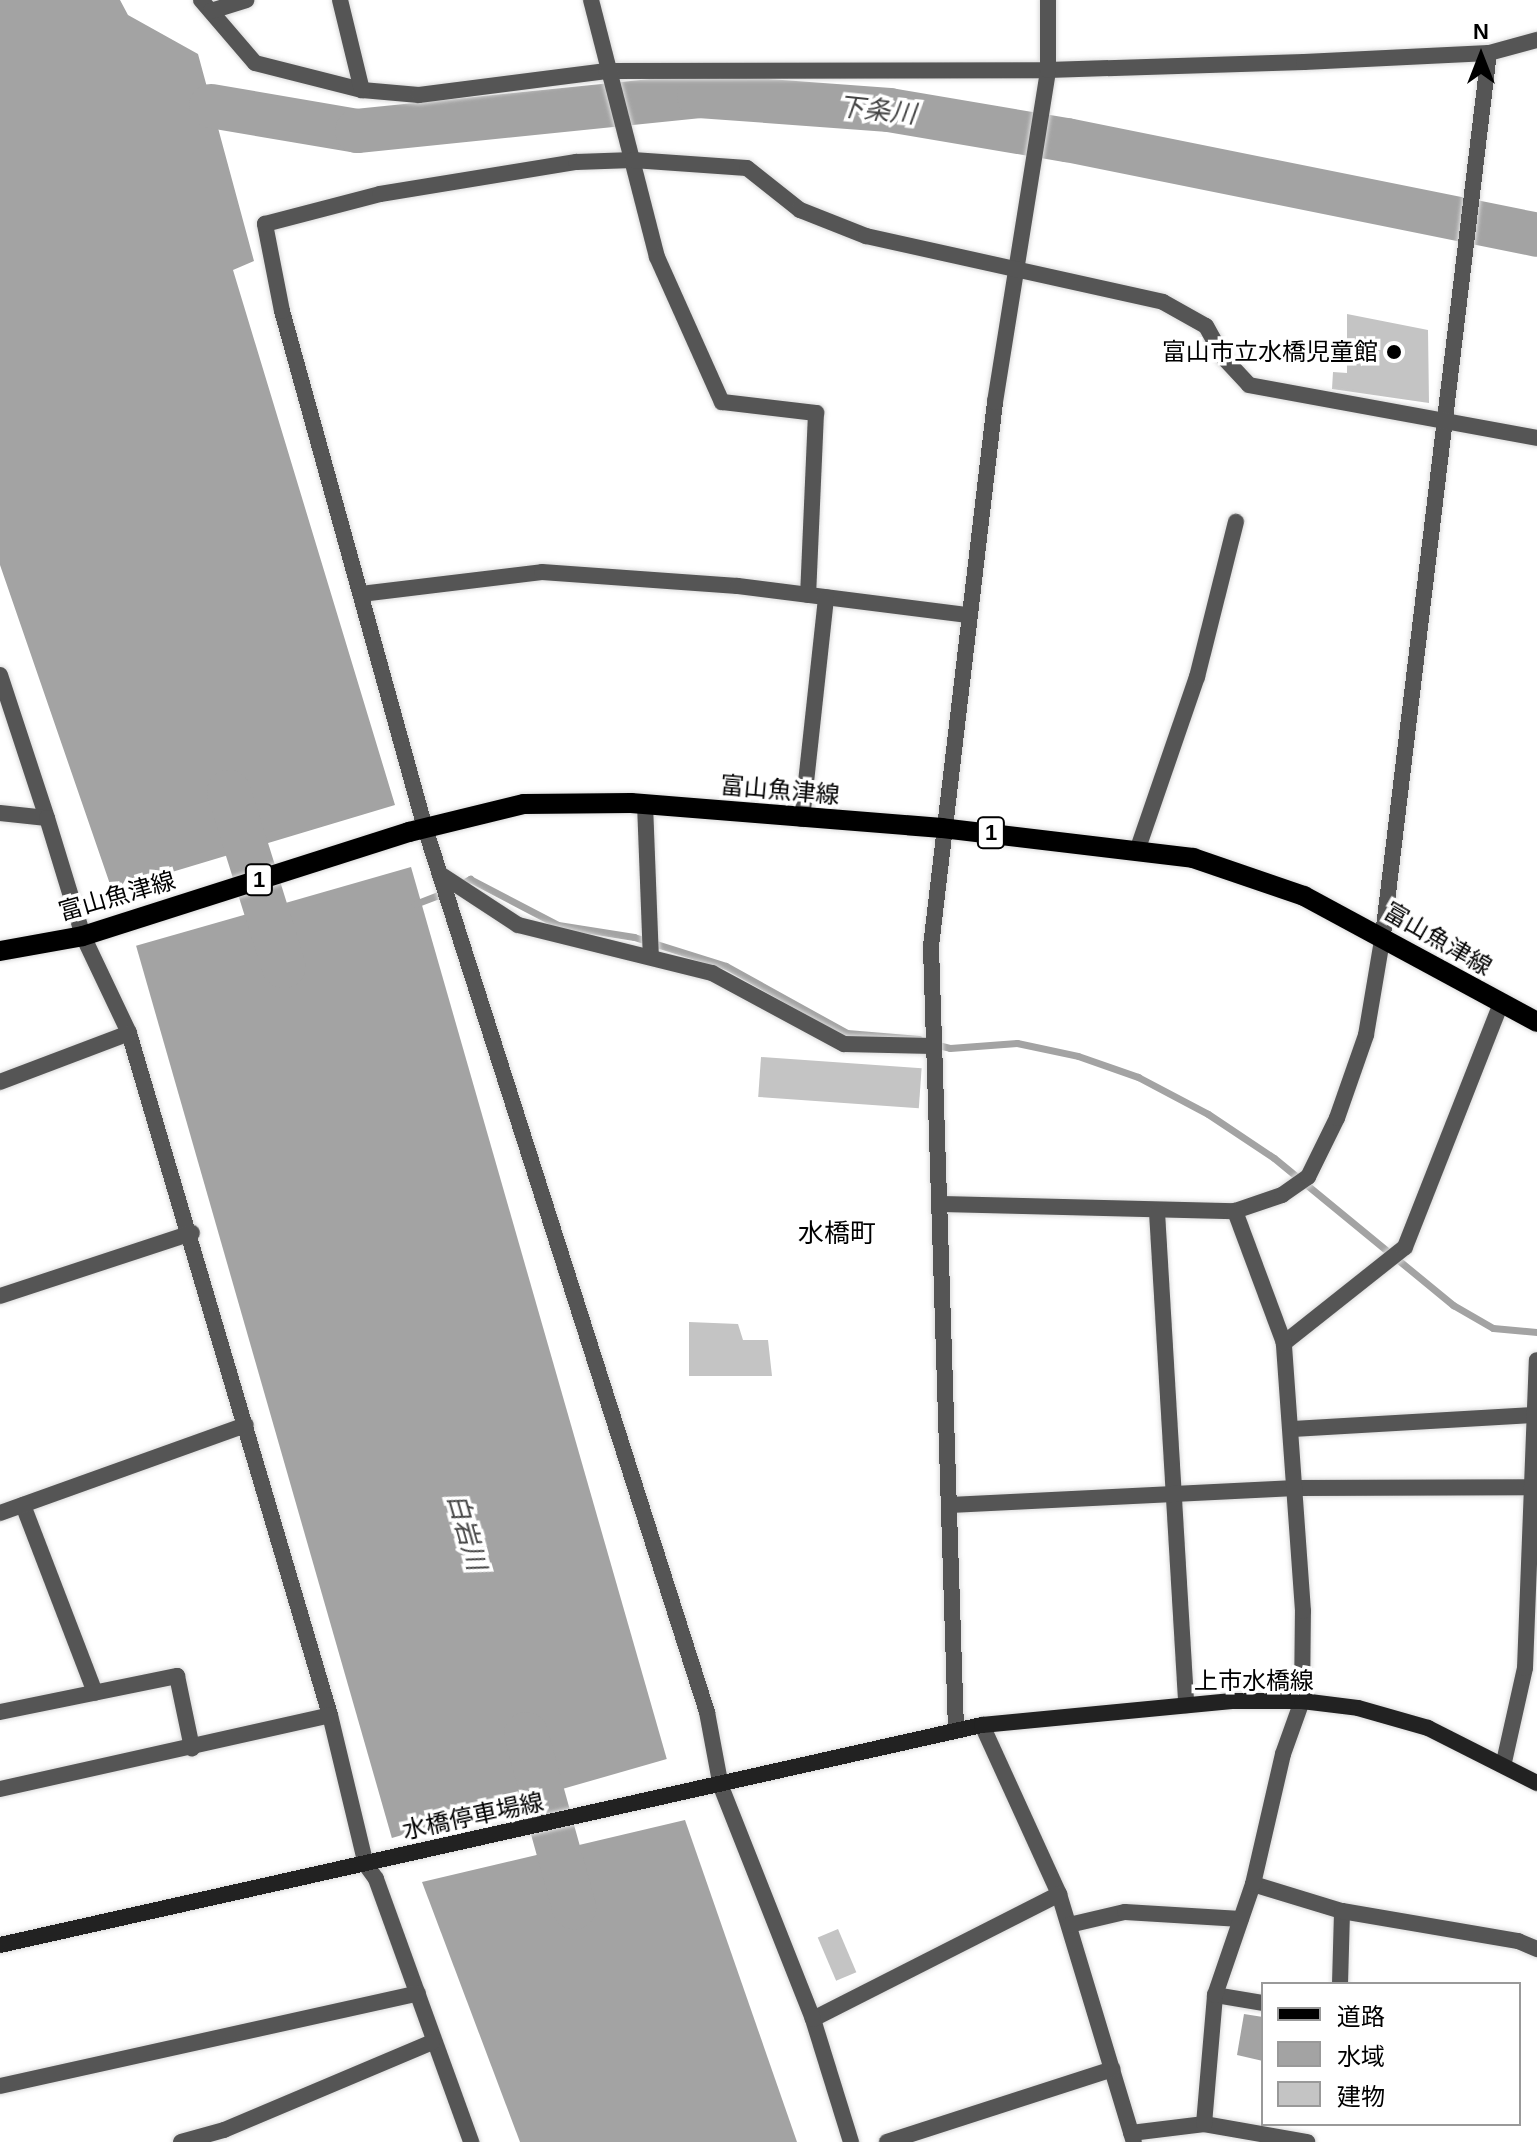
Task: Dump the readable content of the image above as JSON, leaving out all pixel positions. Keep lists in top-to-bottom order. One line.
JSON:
{"streets":{"main road":["富山魚津線","1","上市水橋線","水橋停車場線"]},"crossings":[["上市水橋線","水橋停車場線"]],"districts":["水橋町"],"water":["下条川","白岩川"],"places":["富山市立水橋児童館"],"legend":["道路","水域","建物"],"north":"top"}
